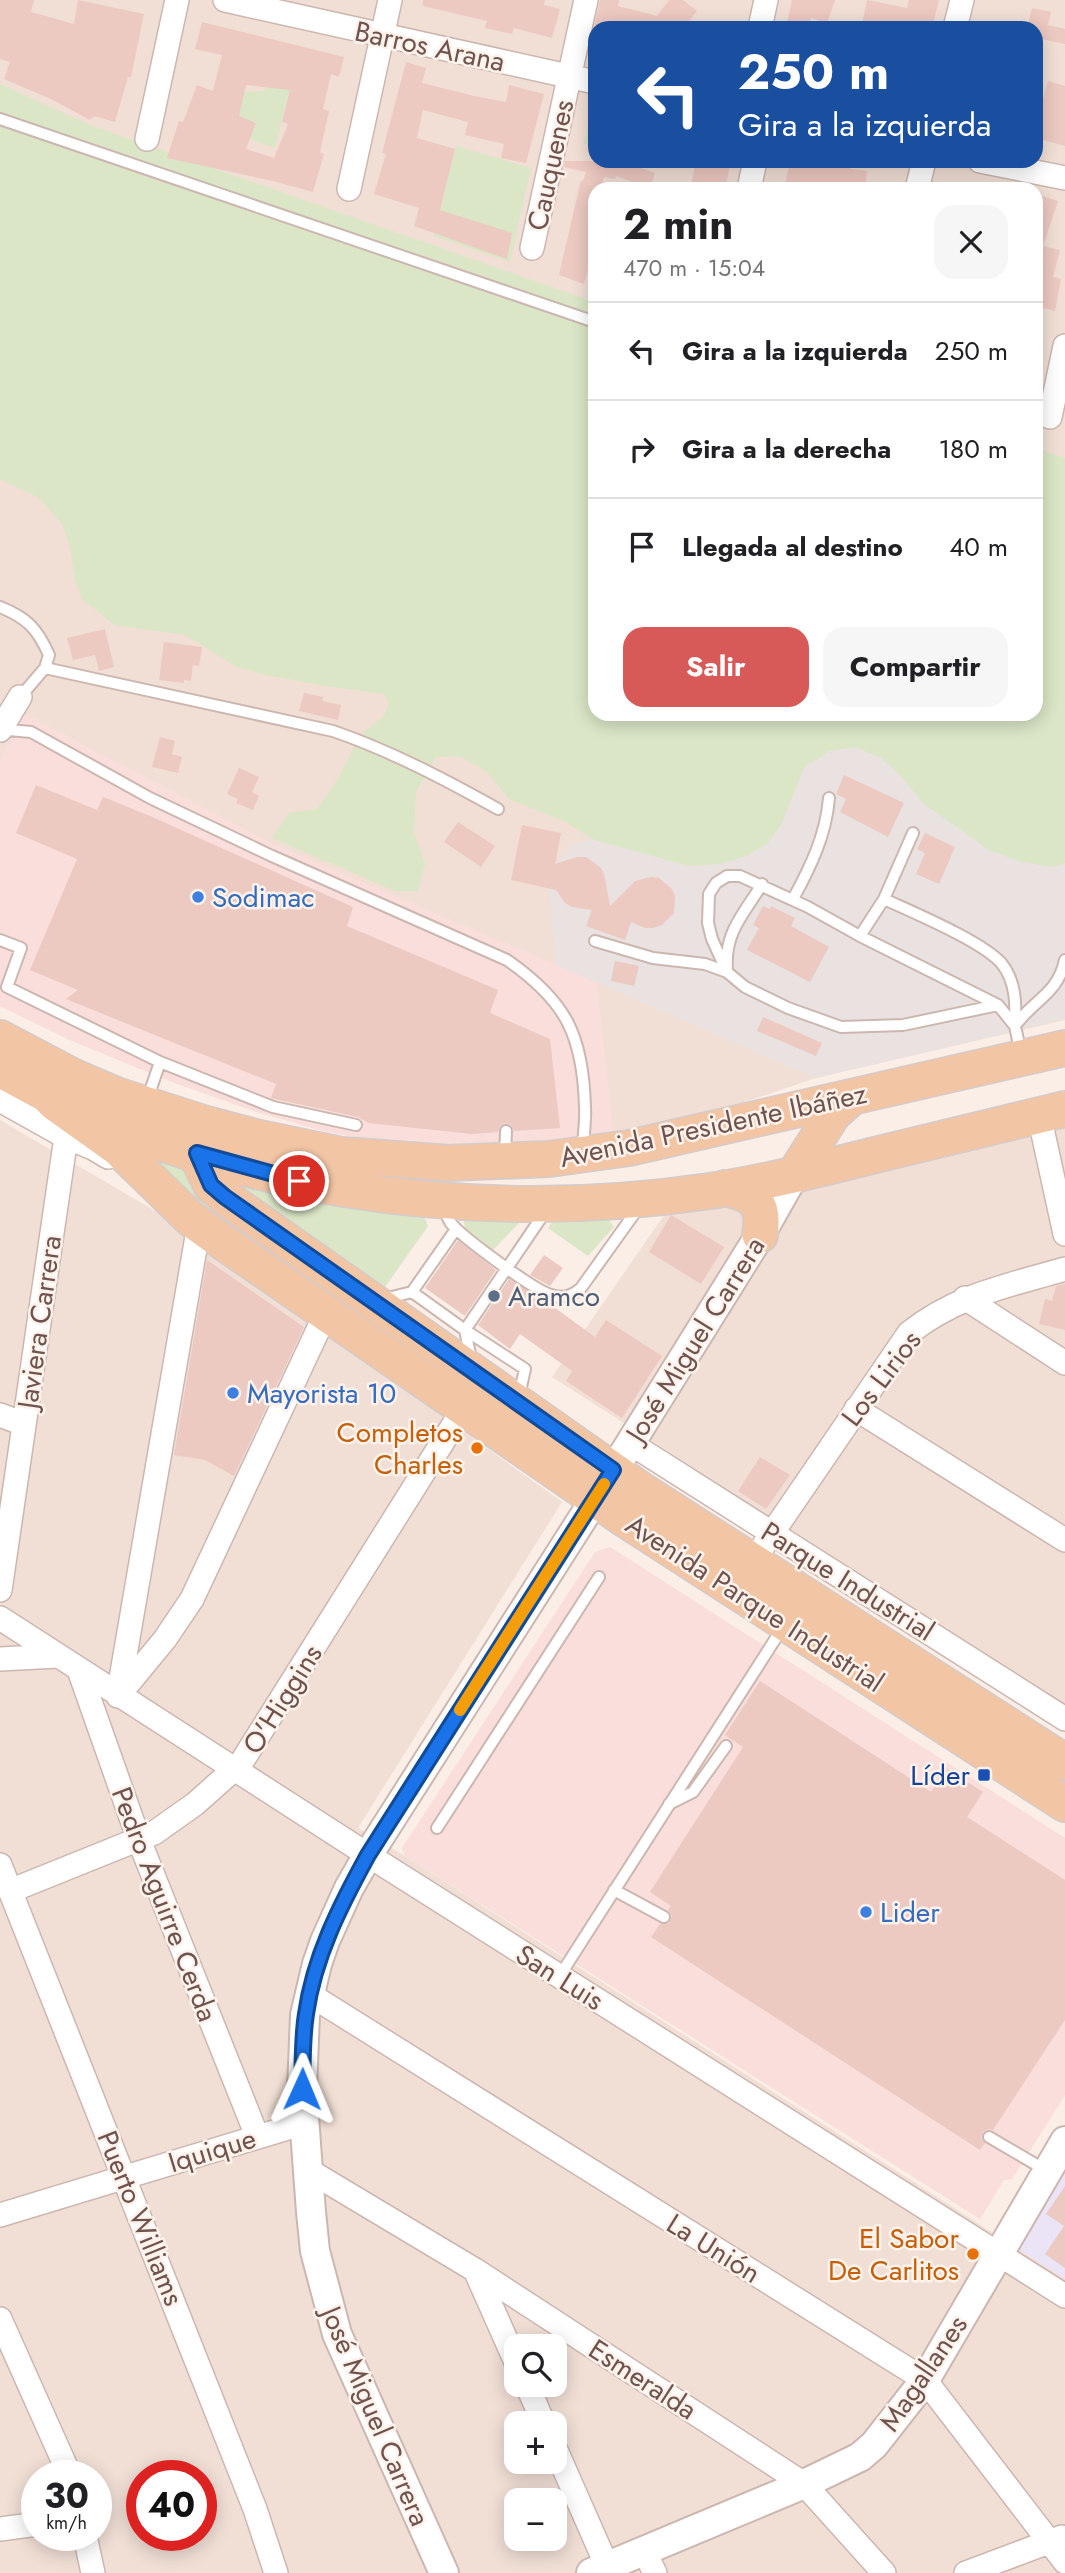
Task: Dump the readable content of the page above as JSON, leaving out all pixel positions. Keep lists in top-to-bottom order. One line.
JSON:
{"streets":{"main road":["Avenida Presidente Ibáñez","Avenida Parque Industrial"],"street":["Barros Arana","Cauquenes","Javiera Carrera","José Miguel Carrera","Los Lirios","Parque Industrial","O'Higgins","Pedro Aguirre Cerda","San Luis","Iquique","Puerto Williams","La Unión","Magallanes","Esmeralda"]},"crossings":[["Barros Arana","Cauquenes"],["Avenida Presidente Ibáñez","José Miguel Carrera"],["Avenida Presidente Ibáñez","Avenida Parque Industrial"],["José Miguel Carrera","Parque Industrial"],["José Miguel Carrera","Avenida Parque Industrial"],["José Miguel Carrera","San Luis"],["José Miguel Carrera","Iquique"],["José Miguel Carrera","La Unión"],["José Miguel Carrera","Esmeralda"],["Los Lirios","Parque Industrial"],["Los Lirios","Avenida Parque Industrial"],["Parque Industrial","Avenida Parque Industrial"],["Avenida Parque Industrial","O'Higgins"],["O'Higgins","Pedro Aguirre Cerda"],["O'Higgins","San Luis"],["O'Higgins","Puerto Williams"],["Pedro Aguirre Cerda","San Luis"],["Pedro Aguirre Cerda","Iquique"],["San Luis","Magallanes"],["Iquique","Puerto Williams"],["La Unión","Magallanes"],["Magallanes","Esmeralda"]],"places":{"other":["Sodimac","Aramco","Mayorista 10","Completos Charles","Lider","El Sabor De Carlitos"],"transit":["Líder"]},"page":{"turn":["250 m","Gira a la izquierda"],"heading":["2 min","470 m · 15:04"],"list":[{"name":"Gira a la izquierda","value":"250 m"},{"name":"Gira a la derecha","value":"180 m"},{"name":"Llegada al destino","value":"40 m"}],"buttons":["Salir","Compartir"],"map_buttons":["+","−"],"speed":"30 km/h","limit":"40"}}
